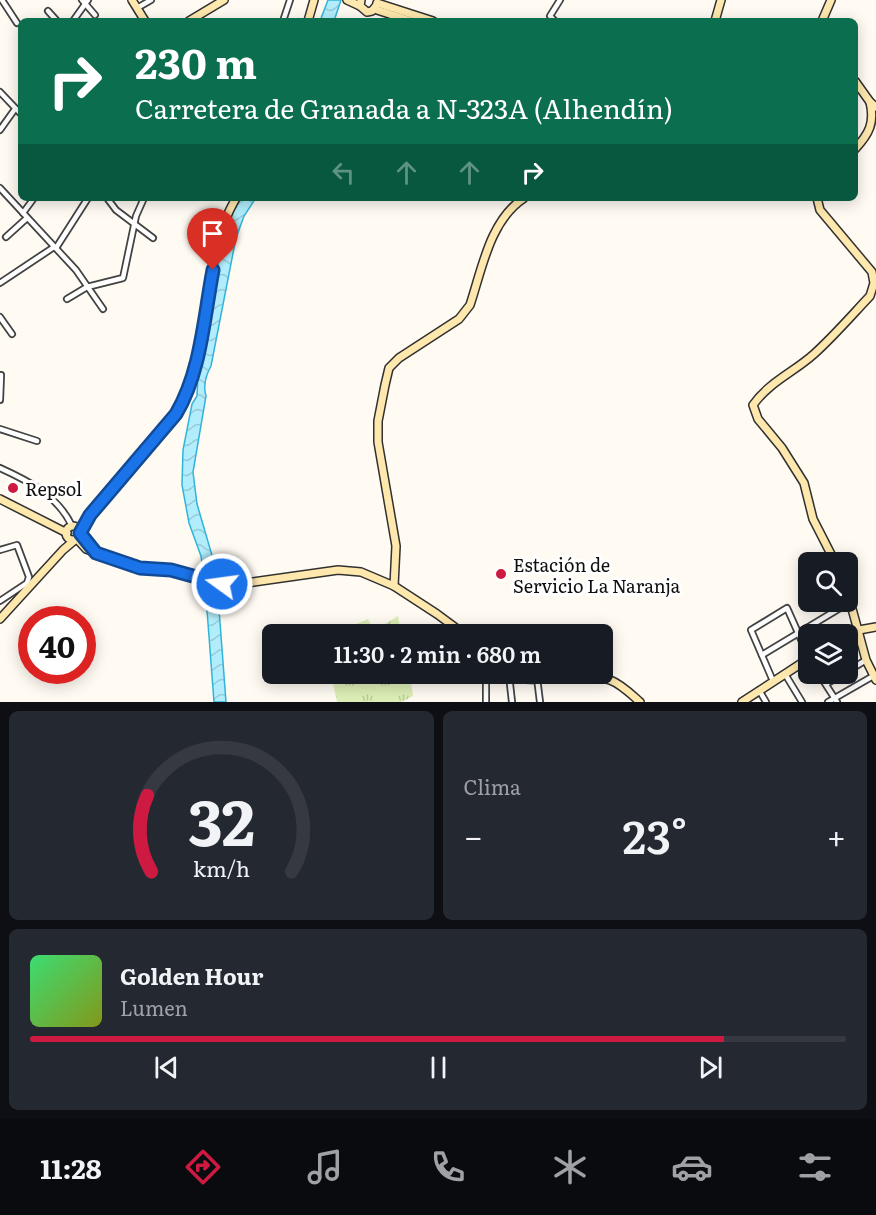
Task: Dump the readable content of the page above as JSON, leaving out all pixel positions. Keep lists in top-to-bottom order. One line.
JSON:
{"places":["Repsol","Estación de Servicio La Naranja"],"page":{"turn":["230 m","Carretera de Granada a N-323A (Alhendín)"],"limit":"40","trip":"11:30 · 2 min · 680 m","tile":"Clima","heat":["−","23°","+"],"song":["Golden Hour","Lumen"],"tabs":"11:28","gauge":["32","km/h"]}}
